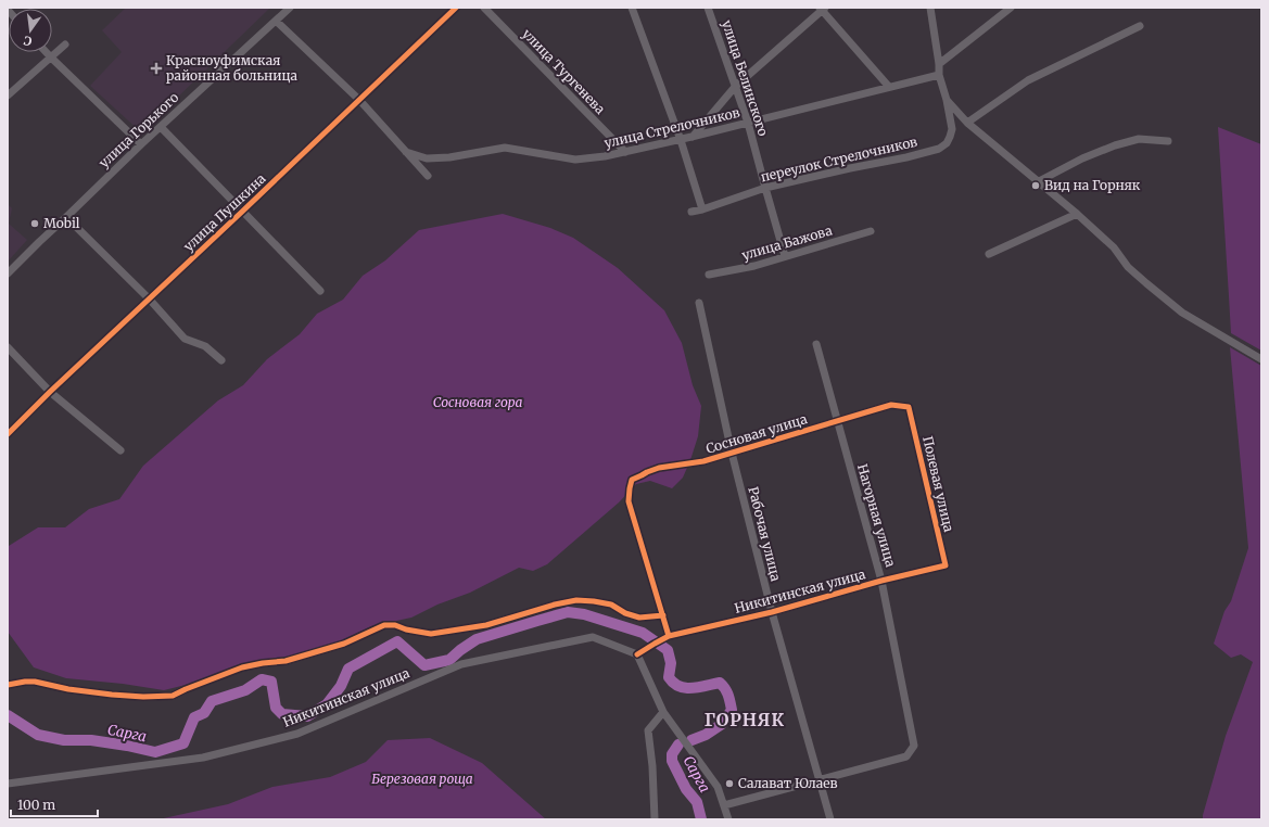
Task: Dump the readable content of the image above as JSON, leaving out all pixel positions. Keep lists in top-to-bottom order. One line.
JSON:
{"streets":{"street":["улица Тургенева","улица Белинского","улица Стрелочников","улица Горького","переулок Стрелочников","улица Пушкина","улица Бажова","Сосновая улица","Полевая улица","Нагорная улица","Рабочая улица","Никитинская улица"]},"crossings":[["улица Тургенева","улица Стрелочников"],["улица Белинского","улица Стрелочников"],["улица Белинского","переулок Стрелочников"],["улица Белинского","улица Бажова"],["улица Стрелочников","переулок Стрелочников"],["Сосновая улица","Полевая улица"],["Сосновая улица","Нагорная улица"],["Сосновая улица","Рабочая улица"],["Полевая улица","Никитинская улица"],["Нагорная улица","Рабочая улица"],["Нагорная улица","Никитинская улица"],["Рабочая улица","Никитинская улица"]],"districts":["ГОРНЯК"],"water":["Сарга"],"parks":["Сосновая гора","Березовая роща"],"places":{"health":["Красноуфимская районная больница"],"other":["Вид на Горняк","Mobil","Салават Юлаев"]},"scale_bar":"100 m","north":"bottom"}
